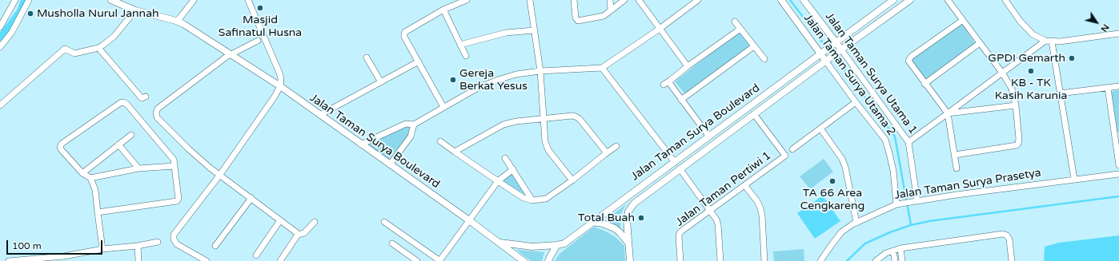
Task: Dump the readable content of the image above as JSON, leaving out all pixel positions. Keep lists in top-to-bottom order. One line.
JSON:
{"streets":{"street":["Jalan Taman Surya Utama 1","Jalan Taman Surya Utama 2","Jalan Taman Surya Boulevard","Jalan Taman Surya Prasetya","Jalan Taman Pertiwi 1"]},"crossings":[["Jalan Taman Surya Utama 1","Jalan Taman Surya Boulevard"],["Jalan Taman Surya Utama 1","Jalan Taman Surya Prasetya"],["Jalan Taman Surya Utama 2","Jalan Taman Surya Boulevard"],["Jalan Taman Surya Utama 2","Jalan Taman Surya Prasetya"],["Jalan Taman Surya Boulevard","Jalan Taman Pertiwi 1"]],"places":["Masjid Safinatul Husna","Musholla Nurul Jannah","GPDI Gemarth","KB - TK Kasih Karunia","Gereja Berkat Yesus","TA 66 Area Cengkareng","Total Buah"],"scale_bar":"100 m","north":"bottom right"}
